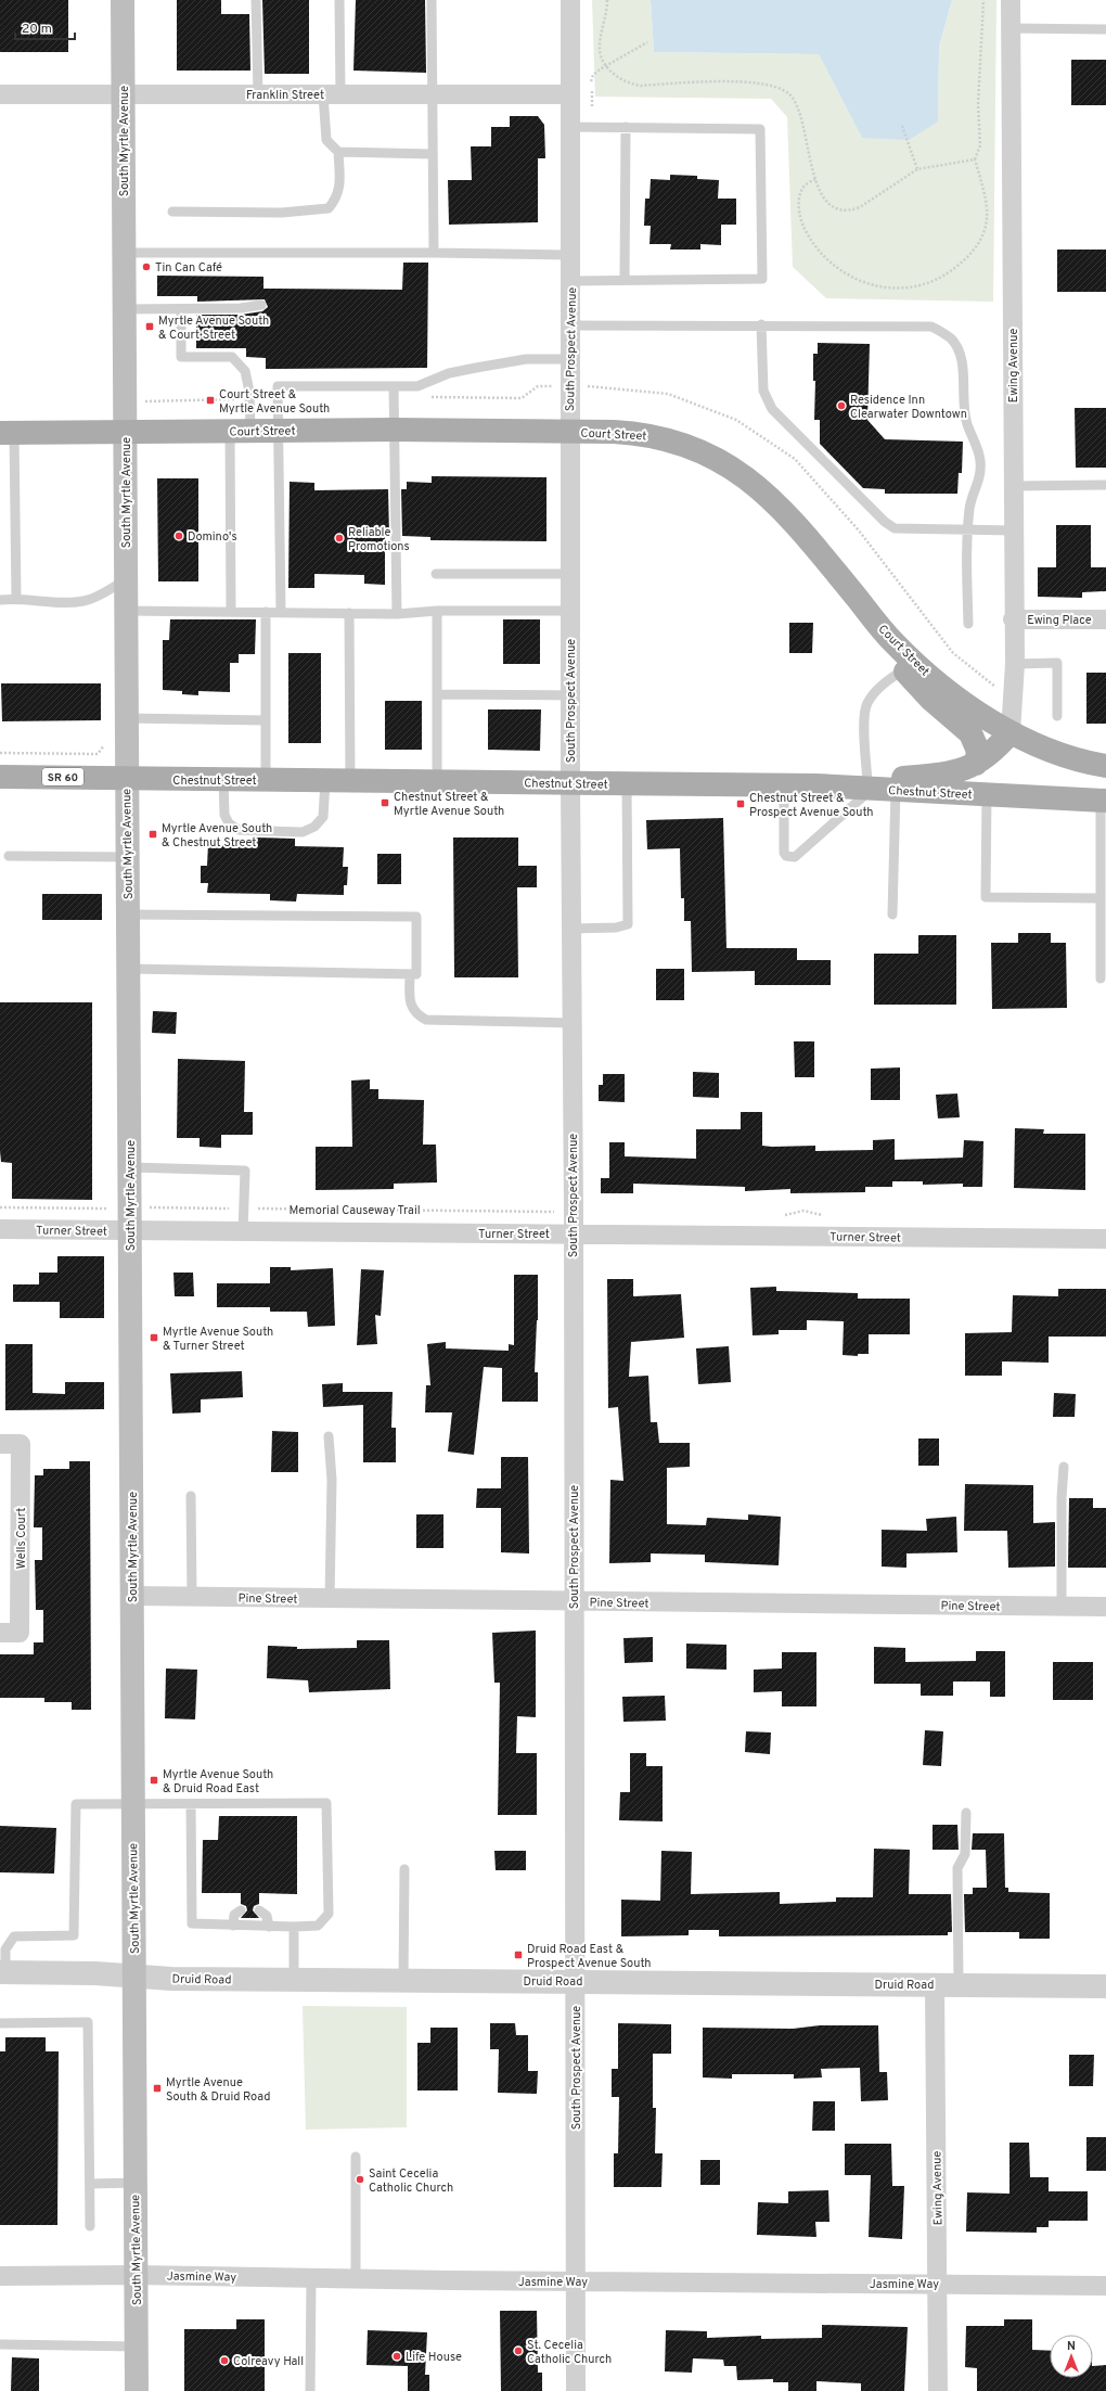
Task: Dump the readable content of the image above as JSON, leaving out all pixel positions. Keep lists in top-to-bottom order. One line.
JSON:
{"streets":{"main road":["South Myrtle Avenue","Court Street","SR 60","Chestnut Street"],"street":["Franklin Street","South Prospect Avenue","Ewing Avenue","Ewing Place","Turner Street","Wells Court","Pine Street","Druid Road","Jasmine Way"],"path":["Memorial Causeway Trail"]},"crossings":[["Franklin Street","South Myrtle Avenue"],["Franklin Street","South Prospect Avenue"],["South Myrtle Avenue","Court Street"],["South Myrtle Avenue","Chestnut Street"],["South Myrtle Avenue","Turner Street"],["South Myrtle Avenue","Pine Street"],["South Myrtle Avenue","Druid Road"],["South Myrtle Avenue","Jasmine Way"],["South Prospect Avenue","Court Street"],["South Prospect Avenue","Chestnut Street"],["South Prospect Avenue","Turner Street"],["South Prospect Avenue","Pine Street"],["South Prospect Avenue","Druid Road"],["South Prospect Avenue","Jasmine Way"],["Ewing Avenue","Court Street"],["Ewing Avenue","Ewing Place"],["Ewing Avenue","Druid Road"],["Ewing Avenue","Jasmine Way"]],"places":{"other":["Tin Can Café","Residence Inn Clearwater Downtown","Domino's","Reliable Promotions","Saint Cecelia Catholic Church","St. Cecelia Catholic Church","Life House","Colreavy Hall"],"transit":["Myrtle Avenue South & Court Street","Court Street & Myrtle Avenue South","Chestnut Street & Myrtle Avenue South","Chestnut Street & Prospect Avenue South","Myrtle Avenue South & Chestnut Street","Myrtle Avenue South & Turner Street","Myrtle Avenue South & Druid Road East","Druid Road East & Prospect Avenue South","Myrtle Avenue South & Druid Road"]},"scale_bar":"20 m","north":"top"}
